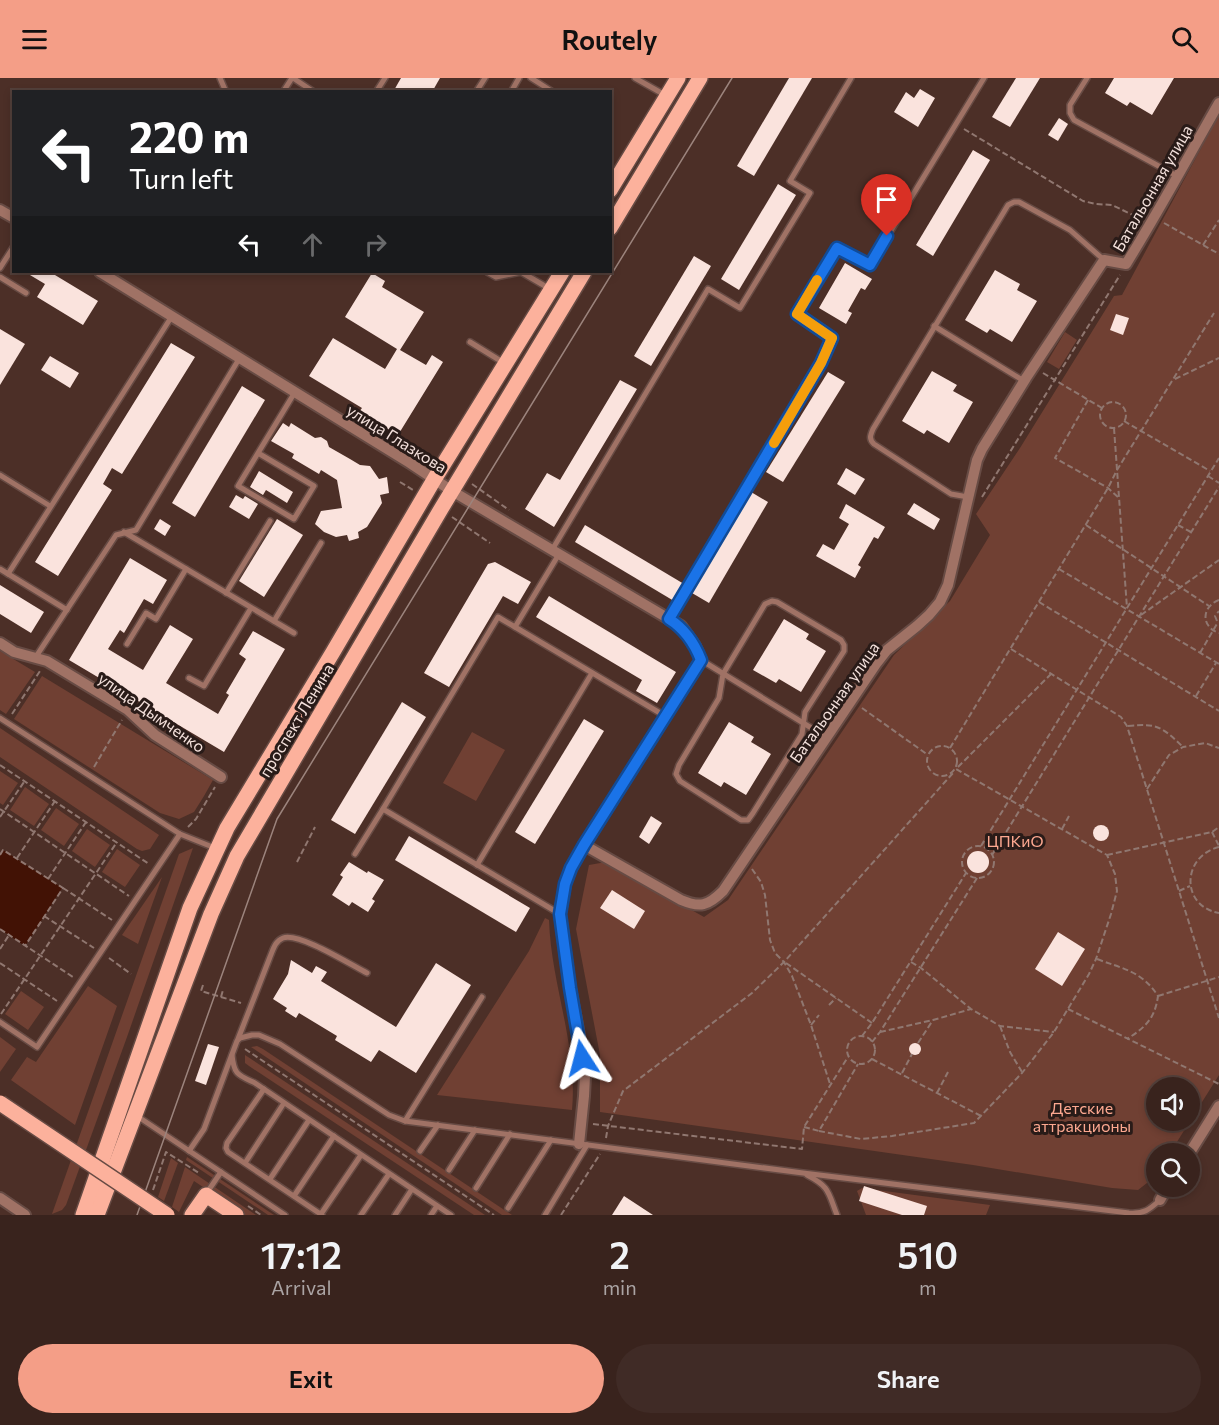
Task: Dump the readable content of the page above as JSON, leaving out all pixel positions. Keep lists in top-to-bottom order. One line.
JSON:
{"streets":{"main road":["проспект Ленина"],"street":["Батальонная улица","улица Глазкова","улица Дымченко"]},"crossings":[["улица Глазкова","проспект Ленина"]],"parks":["ЦПКиО","Детские аттракционы"],"page":{"header":"Routely","turn":["220 m","Turn left"],"eta":["17:12","Arrival","2","min","510","m"],"buttons":["Exit","Share"]}}
